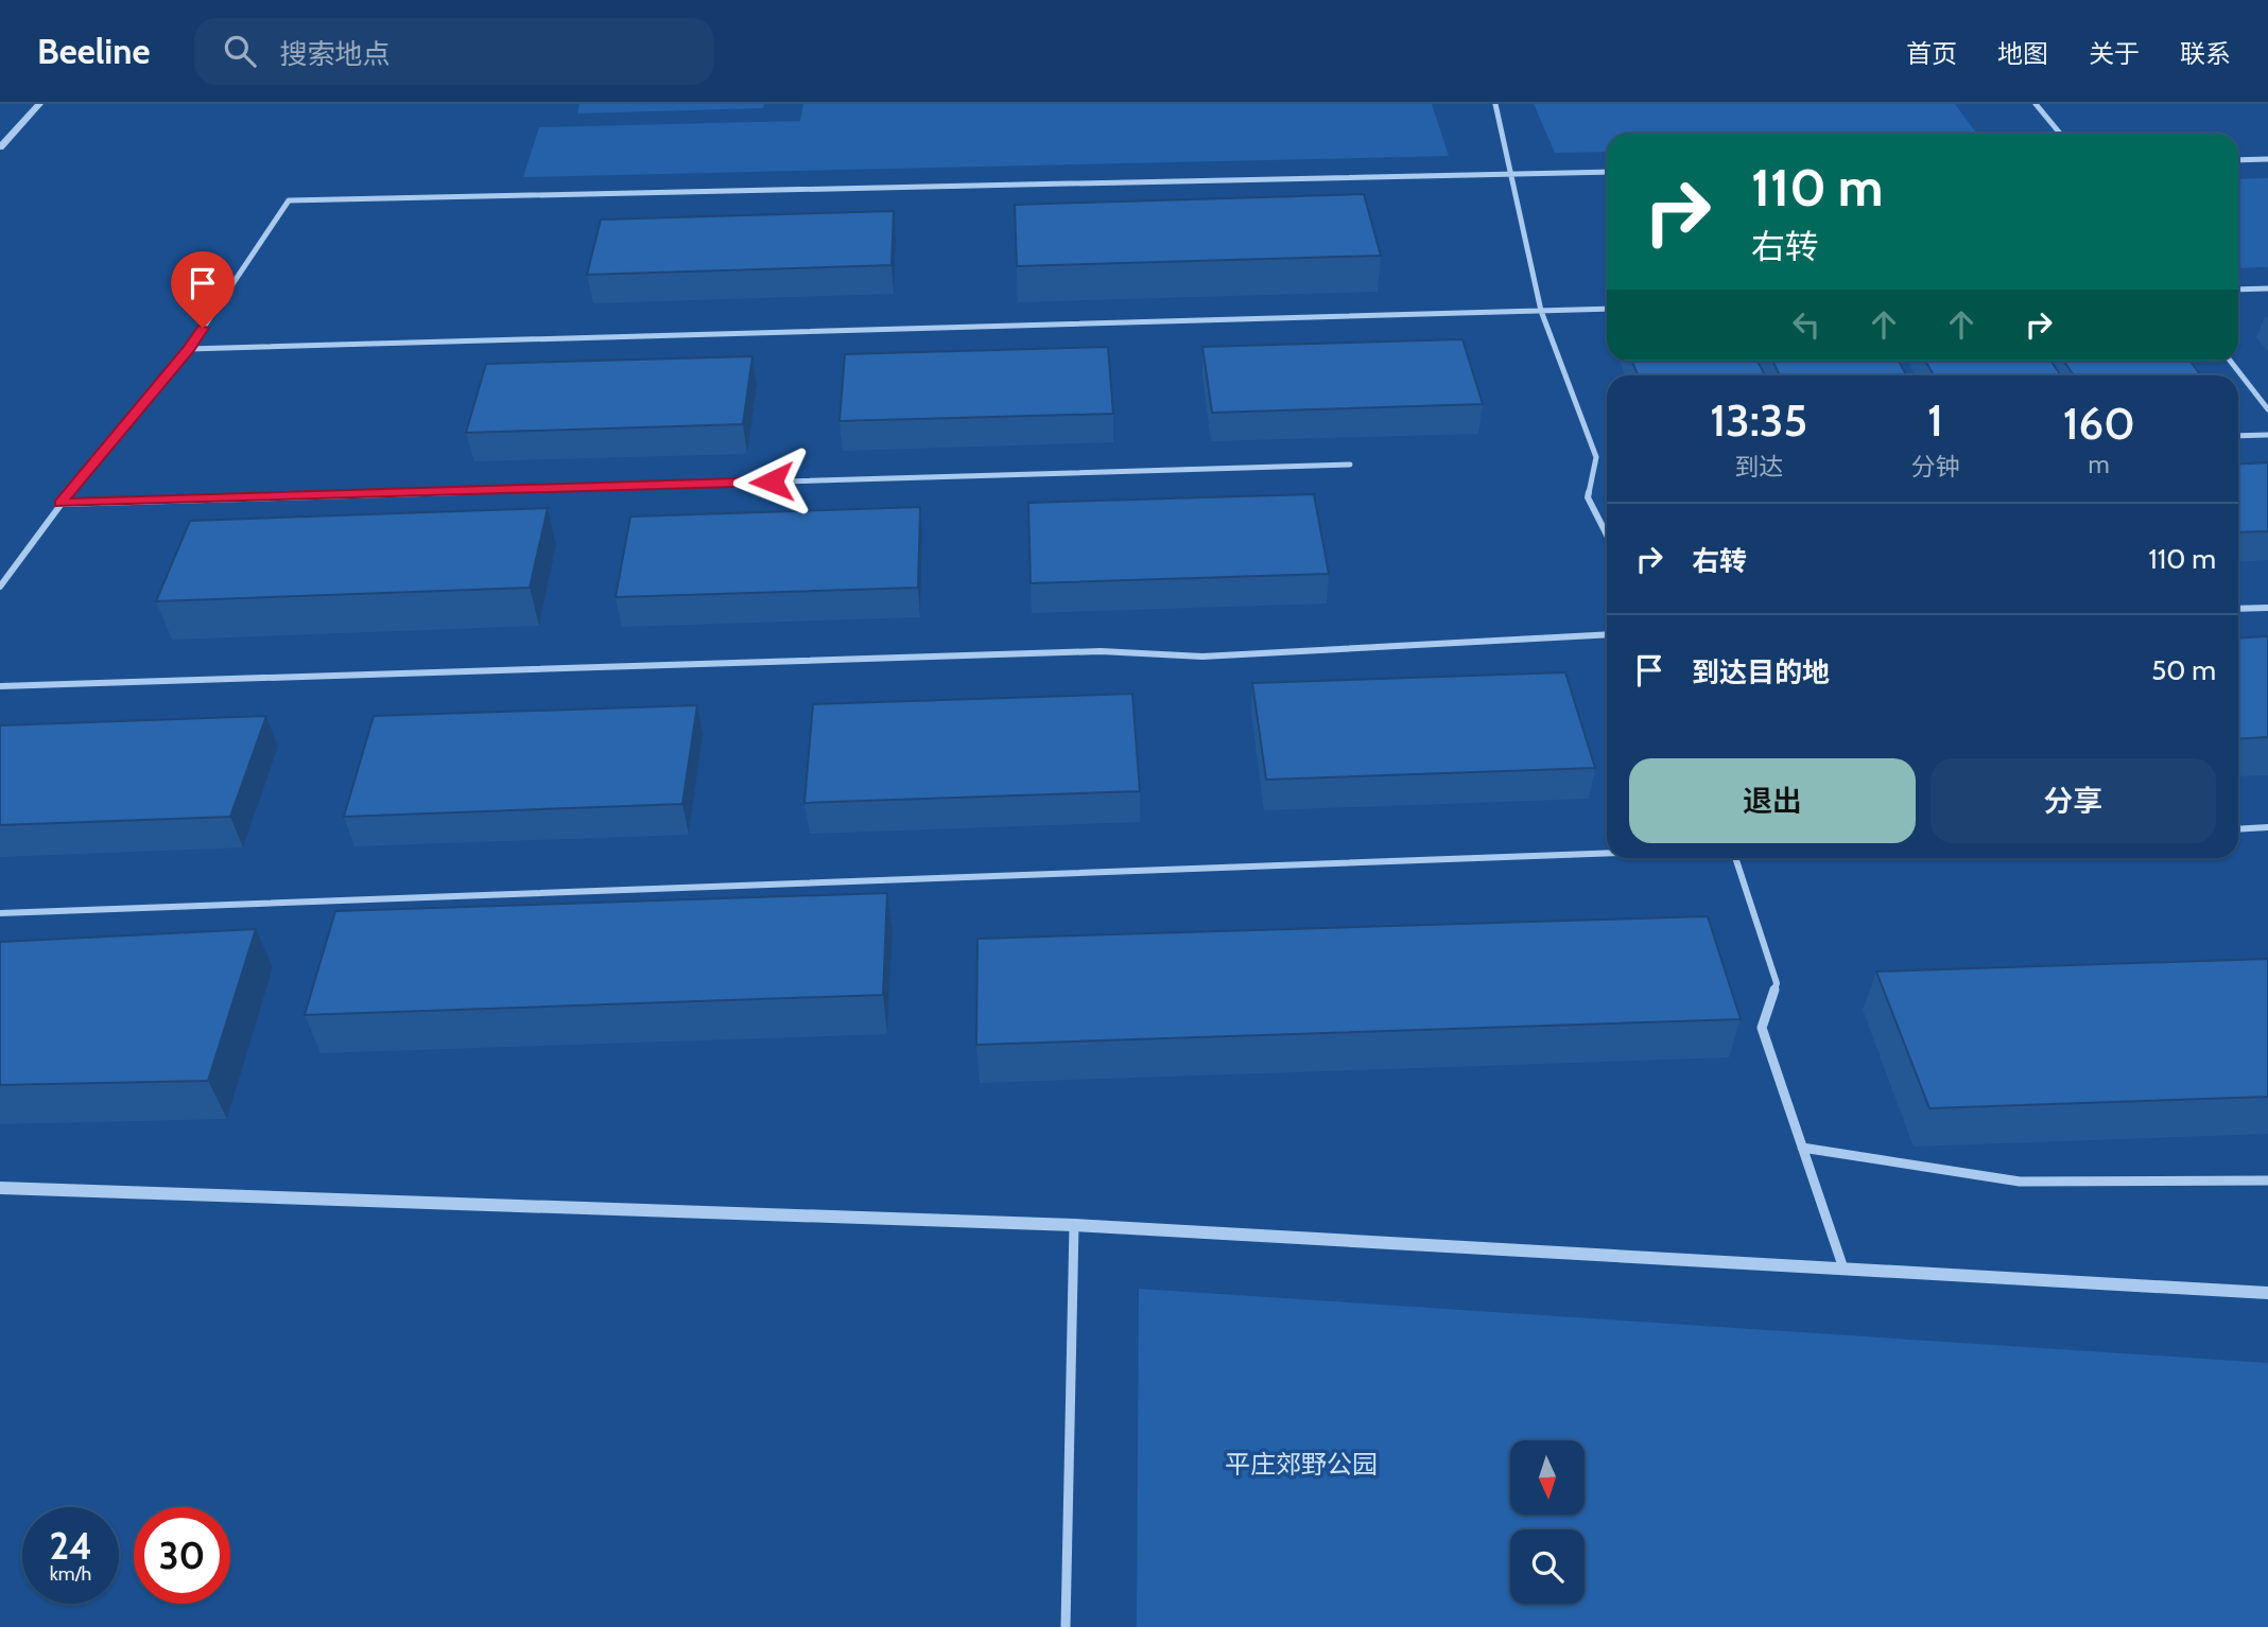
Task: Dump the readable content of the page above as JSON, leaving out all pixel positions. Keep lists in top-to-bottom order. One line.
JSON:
{"parks":["平庄郊野公园"],"north":"bottom","page":{"header":"Beeline","search":"搜索地点","nav":["首页","地图","关于","联系"],"turn":["110 m","右转"],"eta":["13:35","到达","1","分钟","160","m"],"list":[{"name":"右转","value":"110 m"},{"name":"到达目的地","value":"50 m"}],"buttons":["退出","分享"],"speed":"24 km/h","limit":"30"}}
